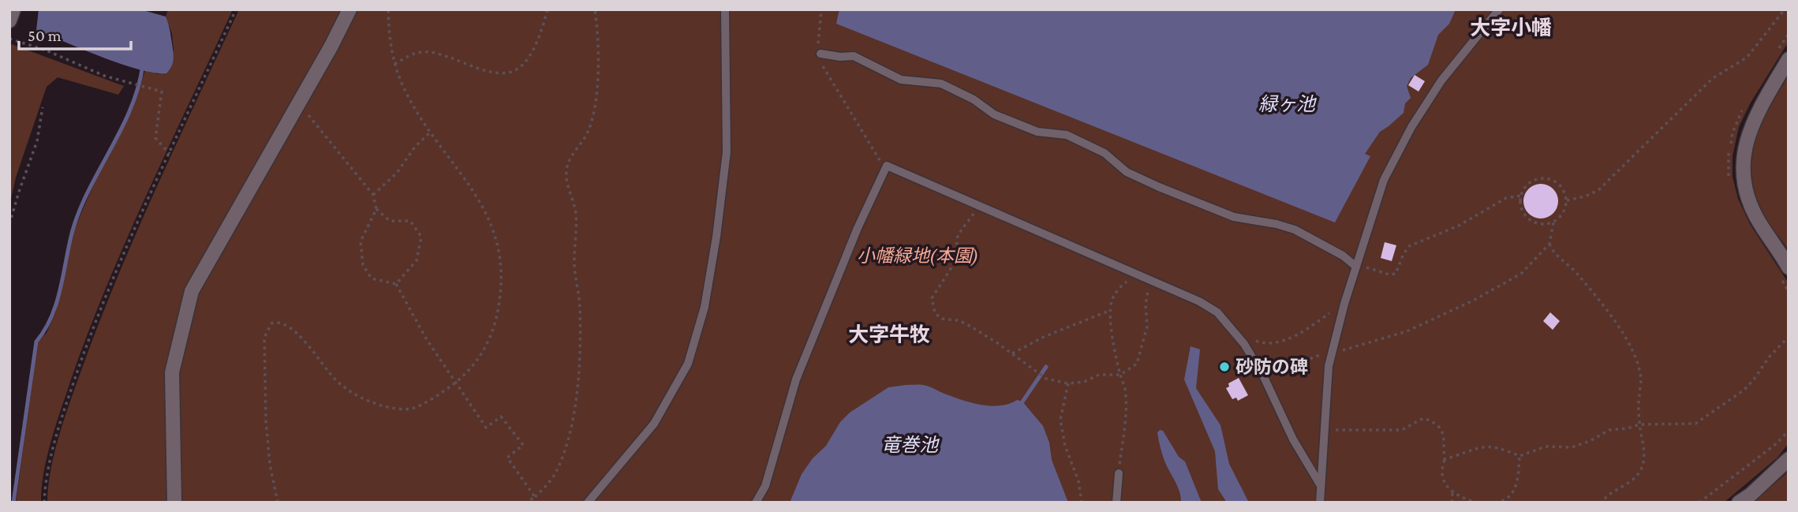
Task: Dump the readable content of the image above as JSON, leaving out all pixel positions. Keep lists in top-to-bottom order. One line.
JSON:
{"districts":["大字小幡","大字牛牧"],"water":["緑ヶ池","竜巻池"],"parks":["小幡緑地(本園)"],"places":["砂防の碑"],"scale_bar":"50 m"}
